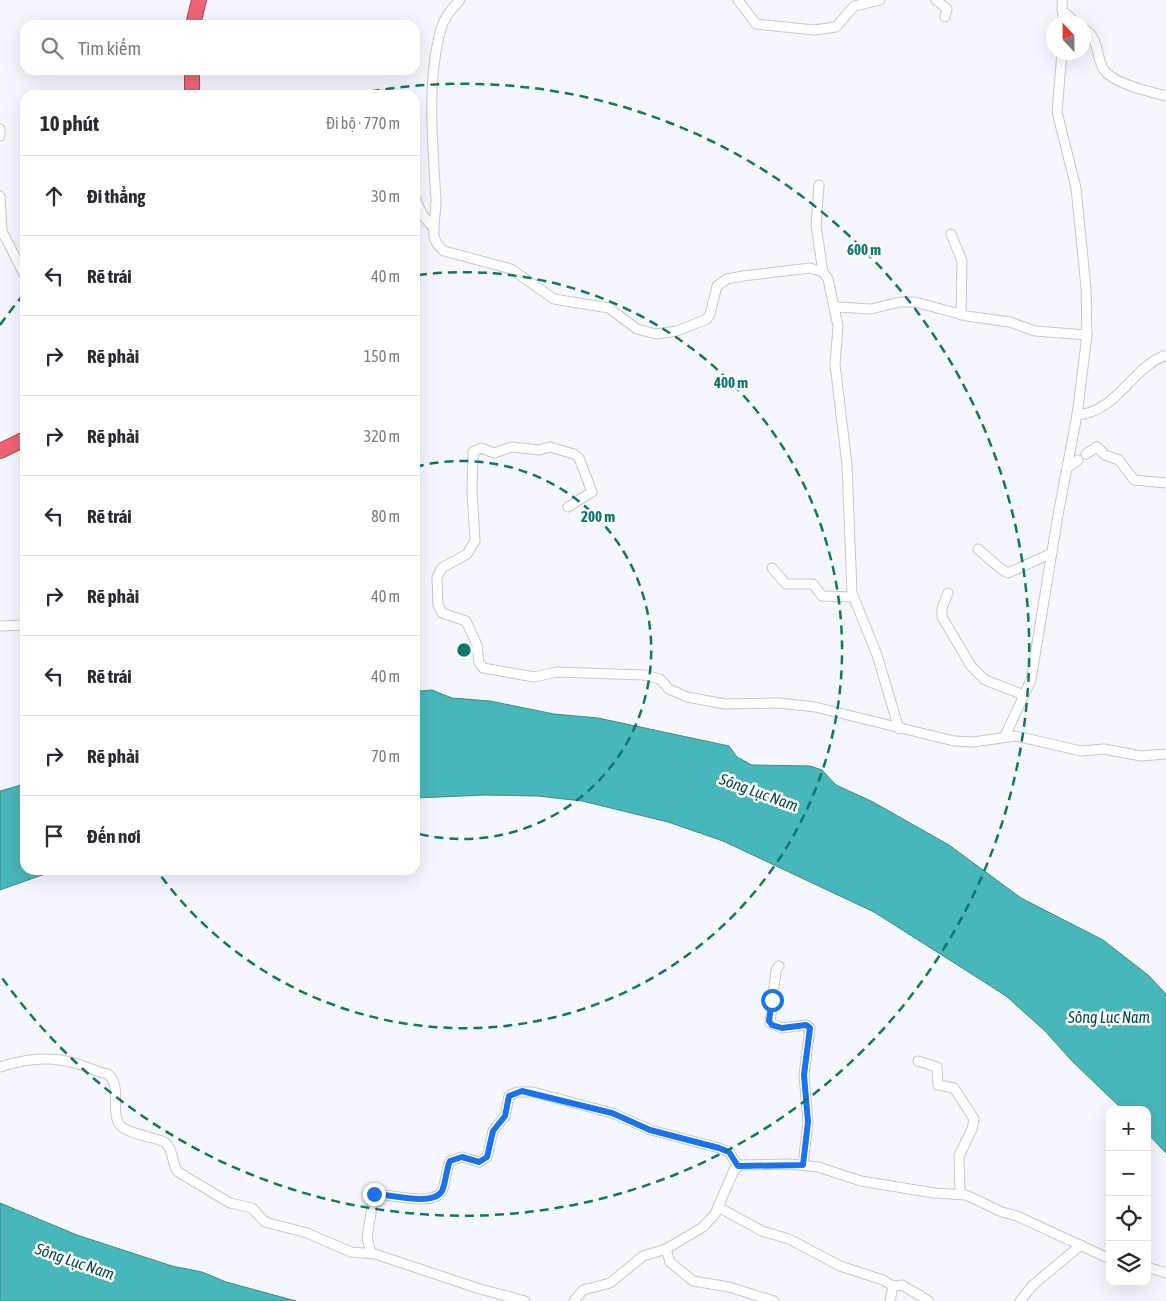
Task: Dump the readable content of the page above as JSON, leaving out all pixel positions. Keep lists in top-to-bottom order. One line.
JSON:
{"water":["Sông Lục Nam"],"north":"top","page":{"search":"Tìm kiếm","heading":["10 phút","Đi bộ · 770 m"],"list":[["Đi thẳng","30 m"],["Rẽ trái","40 m"],["Rẽ phải","150 m"],["Rẽ phải","320 m"],["Rẽ trái","80 m"],["Rẽ phải","40 m"],["Rẽ trái","40 m"],["Rẽ phải","70 m"],"Đến nơi"],"map_buttons":["+","−"]},"rings":["600 m","400 m","200 m"]}
